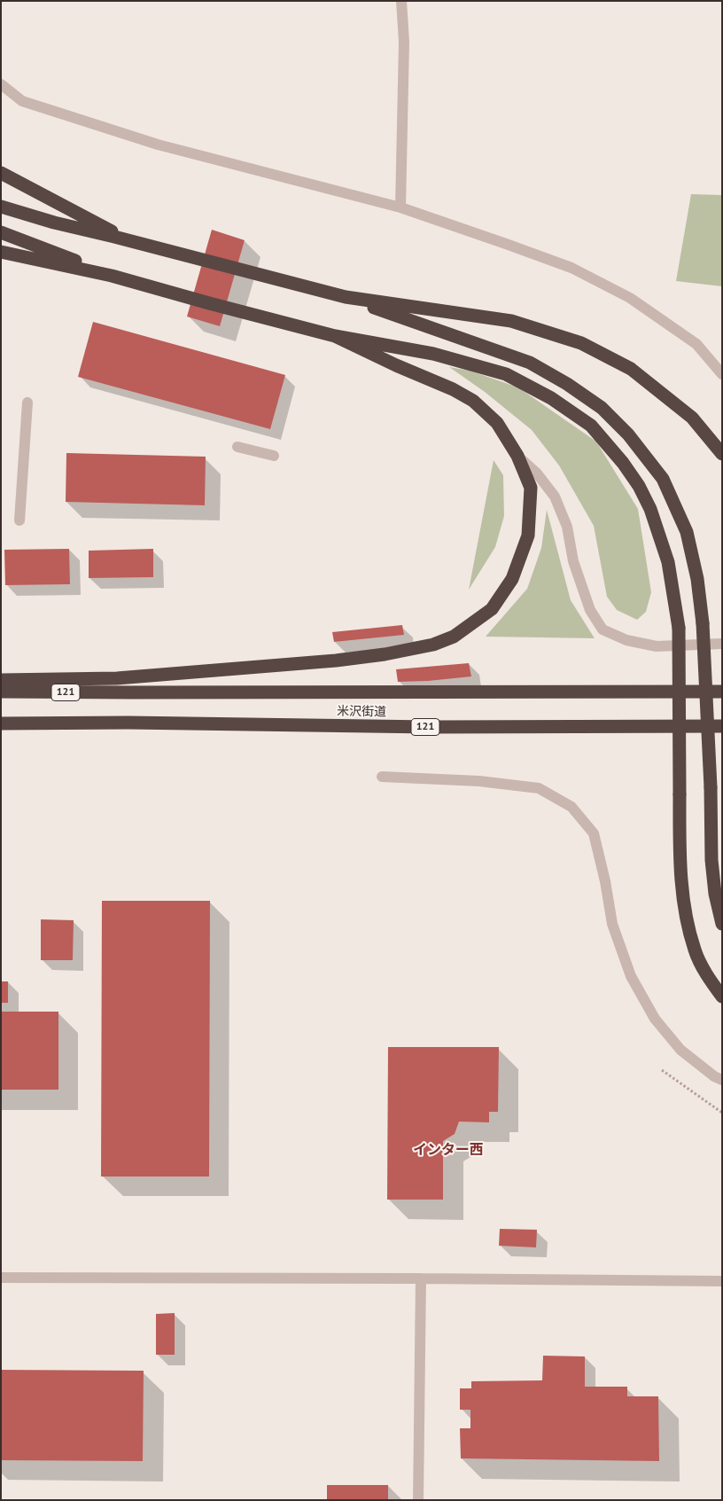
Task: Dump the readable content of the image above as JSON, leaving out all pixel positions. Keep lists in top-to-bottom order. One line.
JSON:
{"streets":{"highway":["121","米沢街道"]},"districts":["インター西"]}
